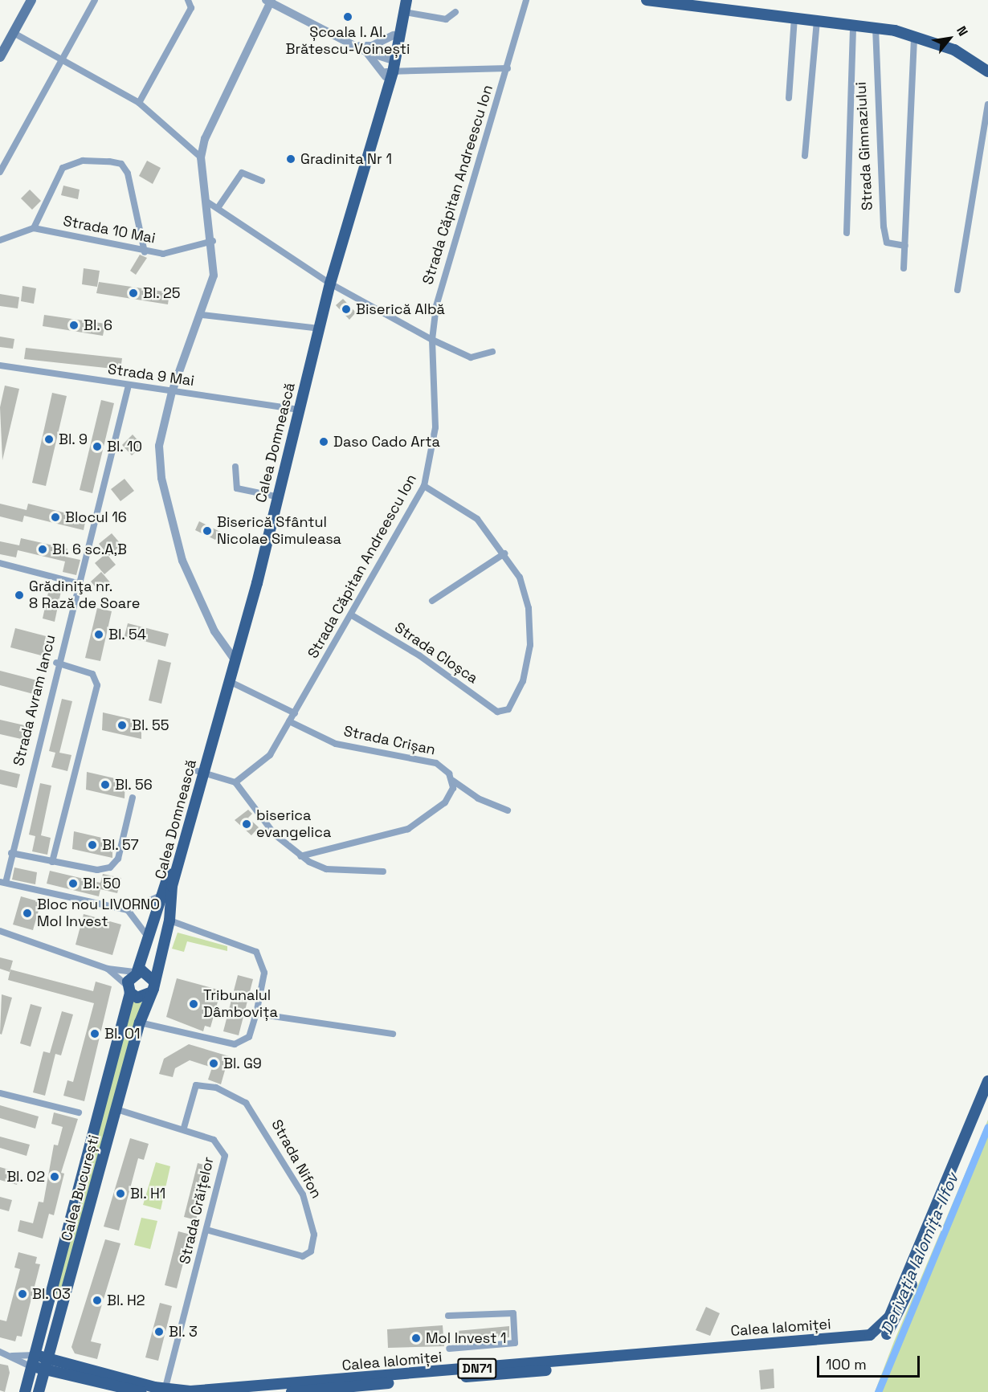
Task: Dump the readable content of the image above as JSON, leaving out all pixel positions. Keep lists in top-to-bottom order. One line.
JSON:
{"streets":{"main road":["Calea Domnească","Calea București","Calea Ialomiței","DN71"],"street":["Strada Gimnaziului","Strada Căpitan Andreescu Ion","Strada 10 Mai","Strada 9 Mai","Strada Cloșca","Strada Avram Iancu","Strada Crișan","Strada Nifon","Strada Crăițelor"]},"crossings":[["Strada Căpitan Andreescu Ion","Strada Cloșca"],["Strada Căpitan Andreescu Ion","Strada Crișan"],["Strada 9 Mai","Calea Domnească"],["Strada 9 Mai","Strada Avram Iancu"],["Calea Domnească","Calea București"],["Strada Nifon","Strada Crăițelor"],["Calea București","Strada Crăițelor"],["Calea București","Calea Ialomiței"],["Strada Crăițelor","Calea Ialomiței"]],"water":["Derivația Ialomița-Ilfov"],"places":["Școala I. Al. Brătescu-Voinești","Gradinita Nr 1","Bl. 25","Biserică Albă","Bl. 6","Bl. 9","Daso Cado Arta","Bl. 10","Blocul 16","Biserică Sfântul Nicolae Simuleasa","Bl. 6 sc.A,B","Grădiniţa nr. 8 Rază de Soare","Bl. 54","Bl. 55","Bl. 56","biserica evangelica","Bl. 57","Bl. 50","Bloc nou LIVORNO Mol Invest","Tribunalul Dâmbovița","Bl. O1","Bl. G9","Bl. O2","Bl. H1","Bl. O3","Bl. H2","Bl. 3","Mol Invest 1"],"scale_bar":"100 m","north":"top right"}
